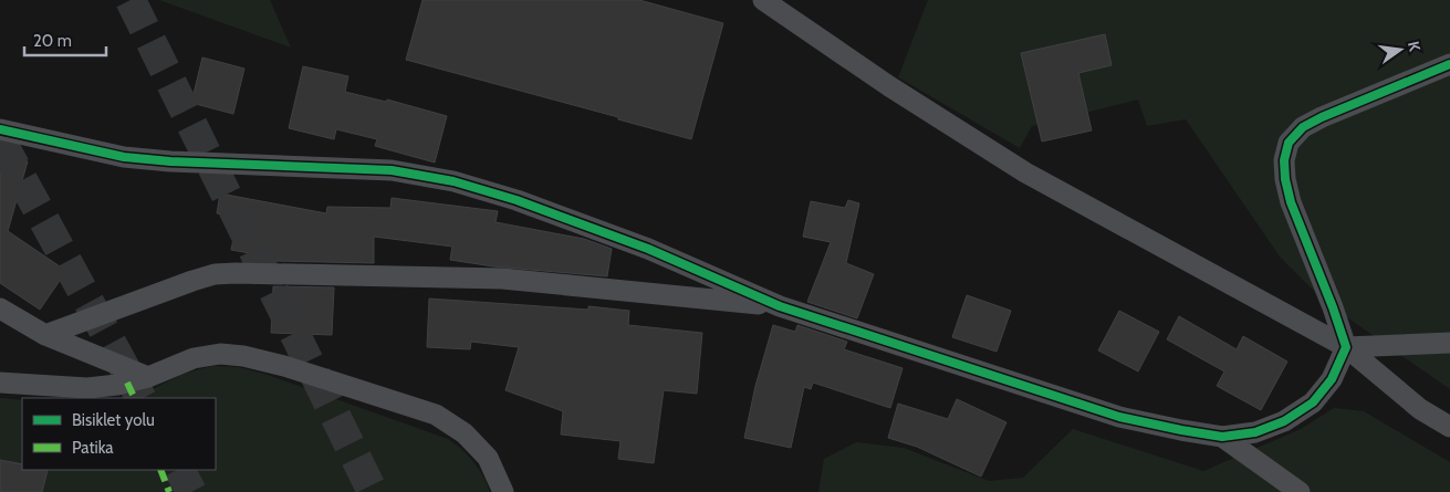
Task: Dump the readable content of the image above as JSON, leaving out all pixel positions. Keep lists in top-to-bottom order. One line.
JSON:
{"legend":["Bisiklet yolu","Patika"],"scale_bar":"20 m","north":"right"}
